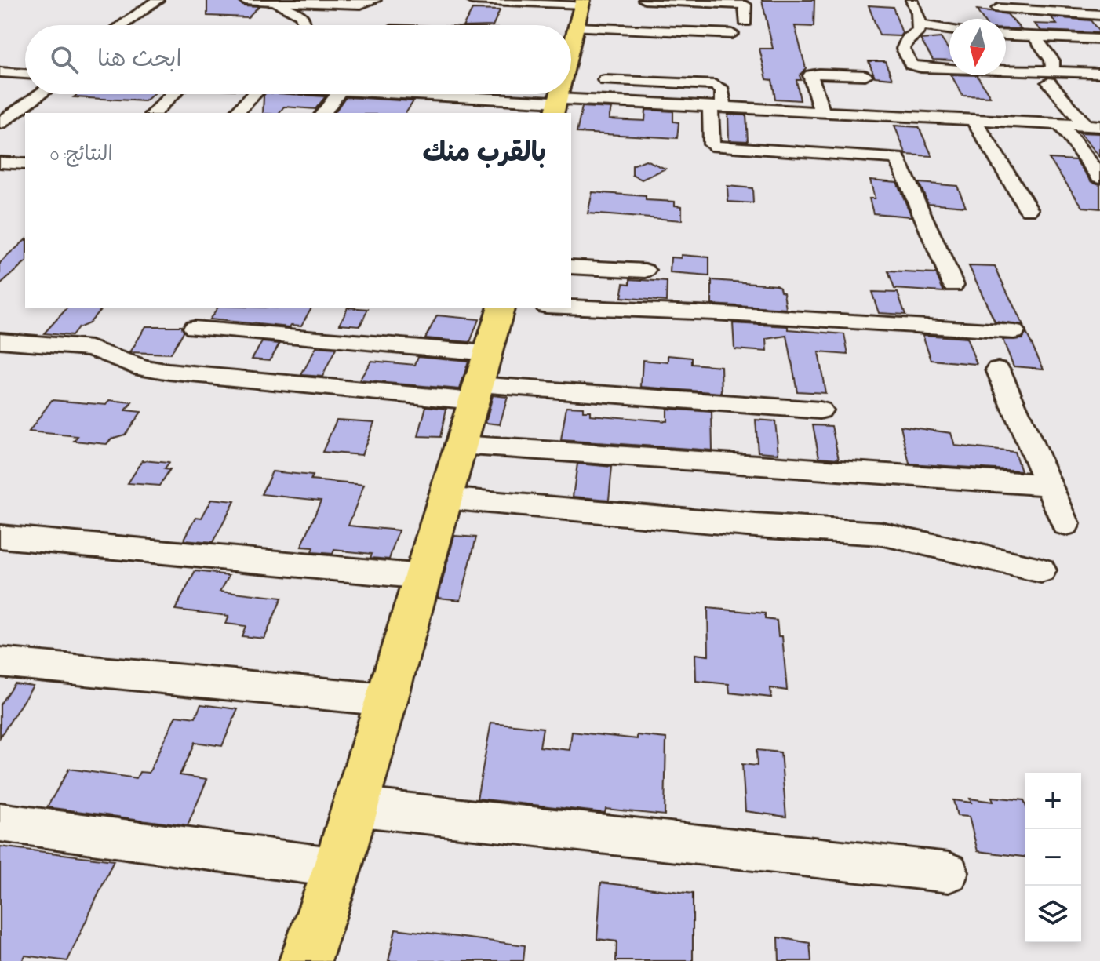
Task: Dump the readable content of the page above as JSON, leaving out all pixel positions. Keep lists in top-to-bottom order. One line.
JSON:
{"north":"bottom","page":{"search":"ابحث هنا","heading":["بالقرب منك","النتائج: 0"],"map_buttons":["+","−"]}}
